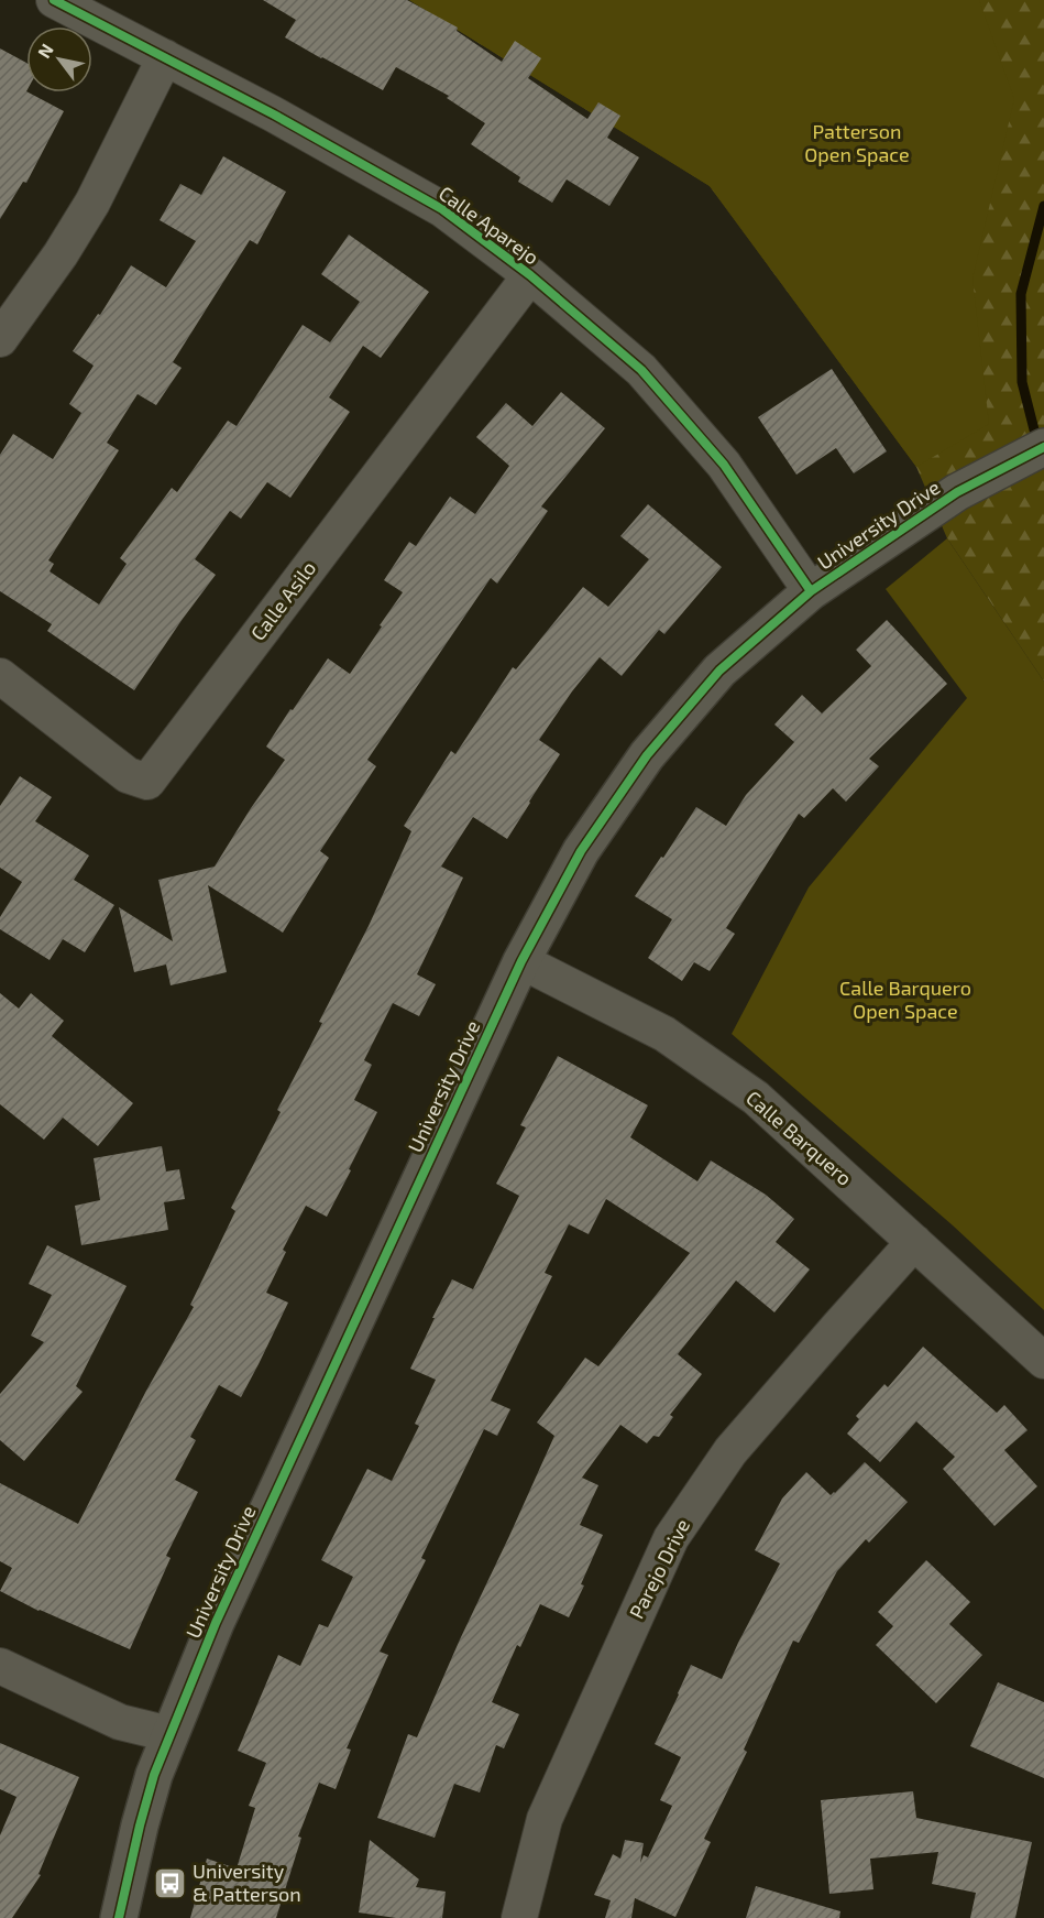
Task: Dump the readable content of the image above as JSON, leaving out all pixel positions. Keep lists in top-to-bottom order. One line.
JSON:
{"streets":{"street":["Calle Aparejo","University Drive","Calle Asilo","Calle Barquero","Parejo Drive"]},"crossings":[["Calle Aparejo","University Drive"],["Calle Aparejo","Calle Asilo"],["University Drive","Calle Barquero"],["Calle Barquero","Parejo Drive"]],"parks":["Patterson Open Space","Calle Barquero Open Space"],"places":{"bus stop":["University & Patterson"]},"north":"top left"}
